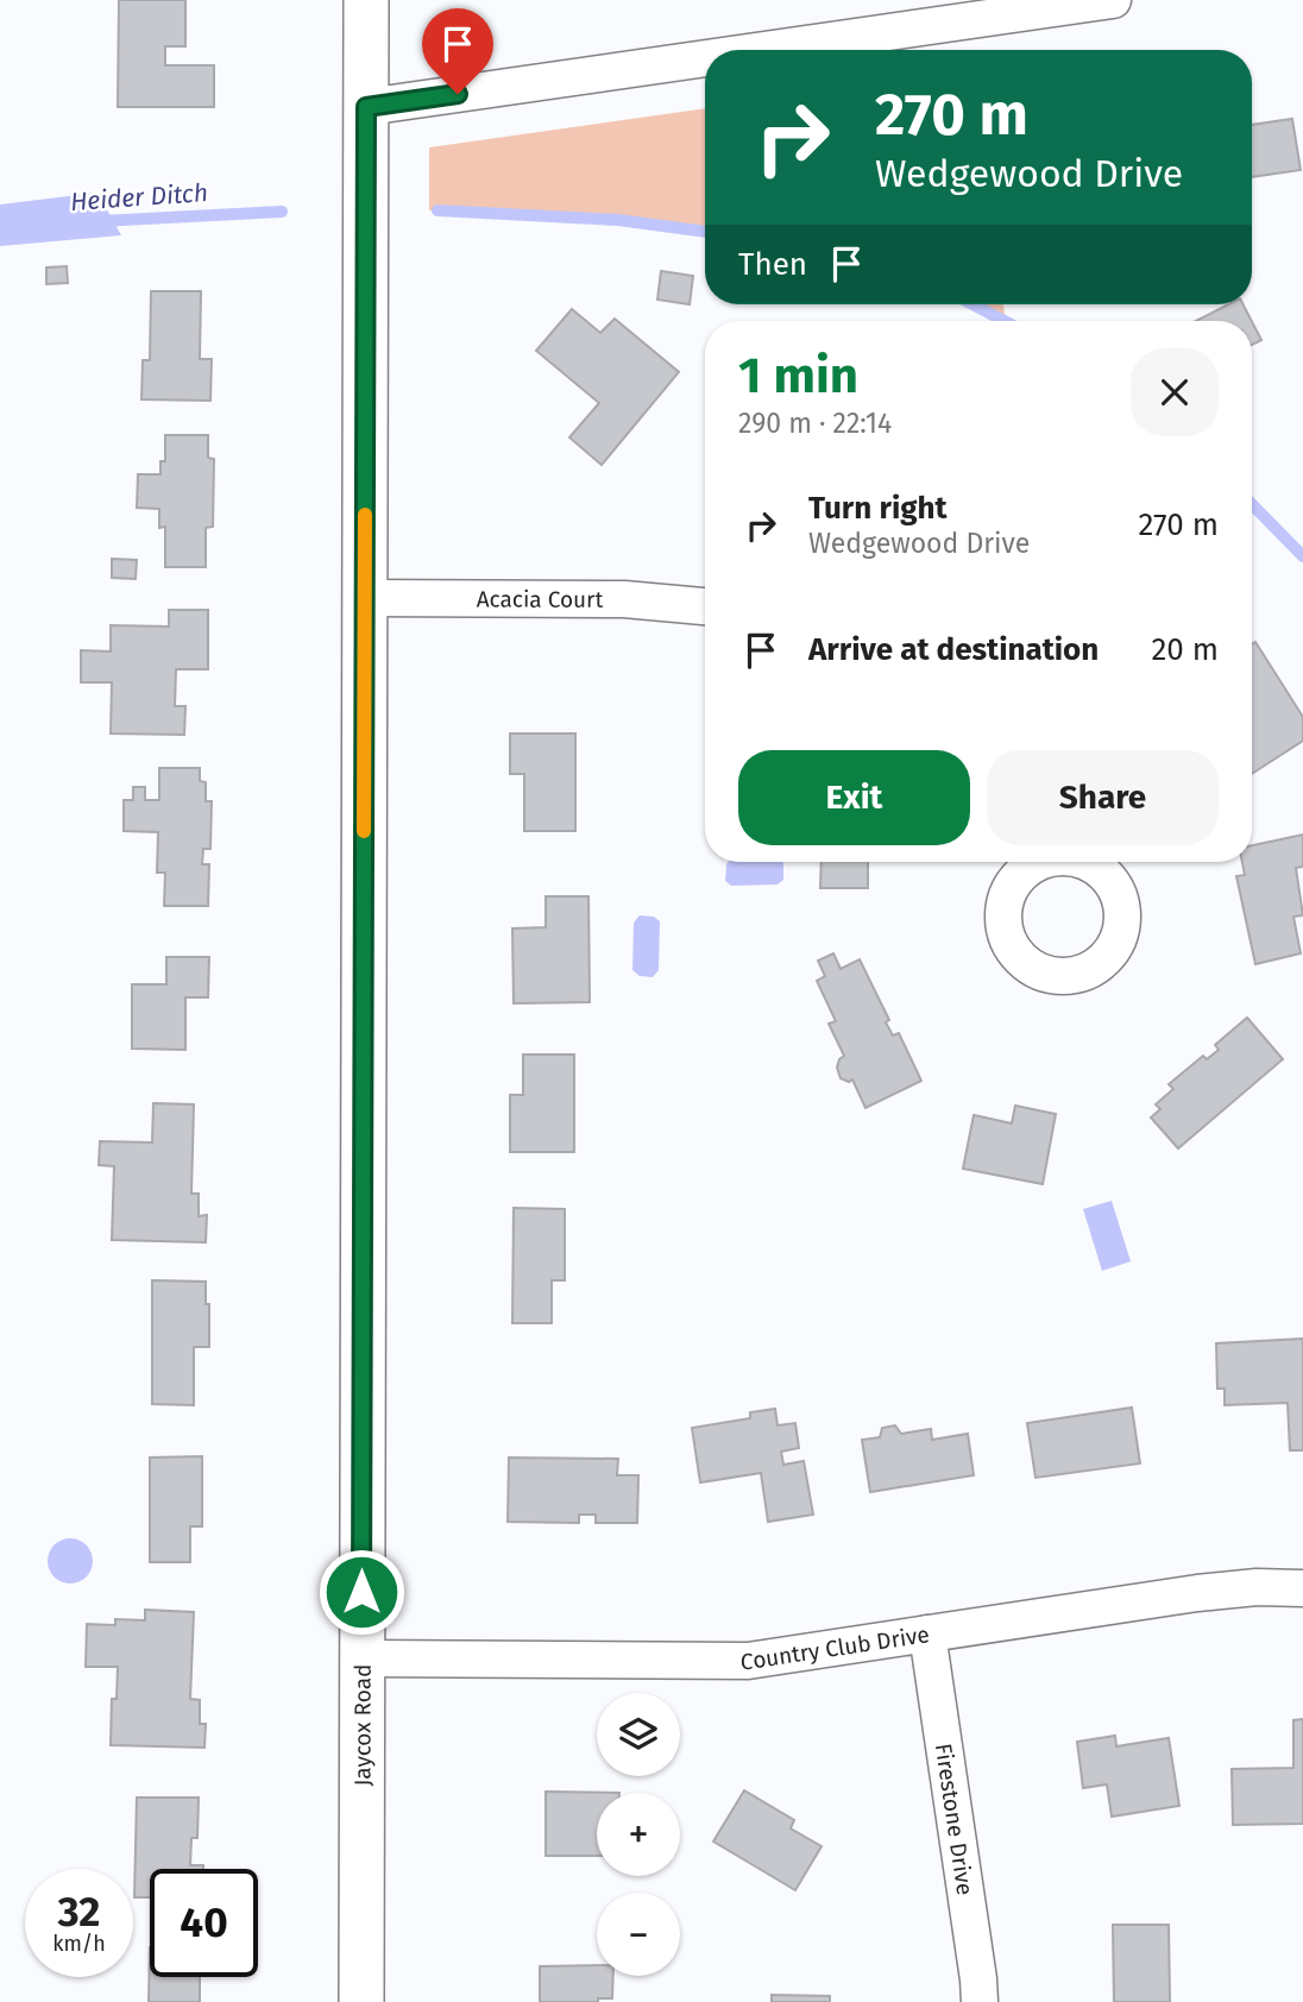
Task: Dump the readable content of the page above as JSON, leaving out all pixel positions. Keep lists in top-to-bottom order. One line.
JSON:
{"streets":{"street":["Acacia Court","Country Club Drive","Jaycox Road","Firestone Drive"]},"crossings":[["Acacia Court","Jaycox Road"],["Country Club Drive","Jaycox Road"],["Country Club Drive","Firestone Drive"]],"water":["Heider Ditch"],"page":{"turn":["270 m","Wedgewood Drive"],"then":"Then","heading":["1 min","290 m · 22:14"],"list":[{"name":"Turn right","note":"Wedgewood Drive","value":"270 m"},{"name":"Arrive at destination","value":"20 m"}],"buttons":["Exit","Share"],"map_buttons":["+","−"],"speed":"32 km/h","limit":"40"}}
